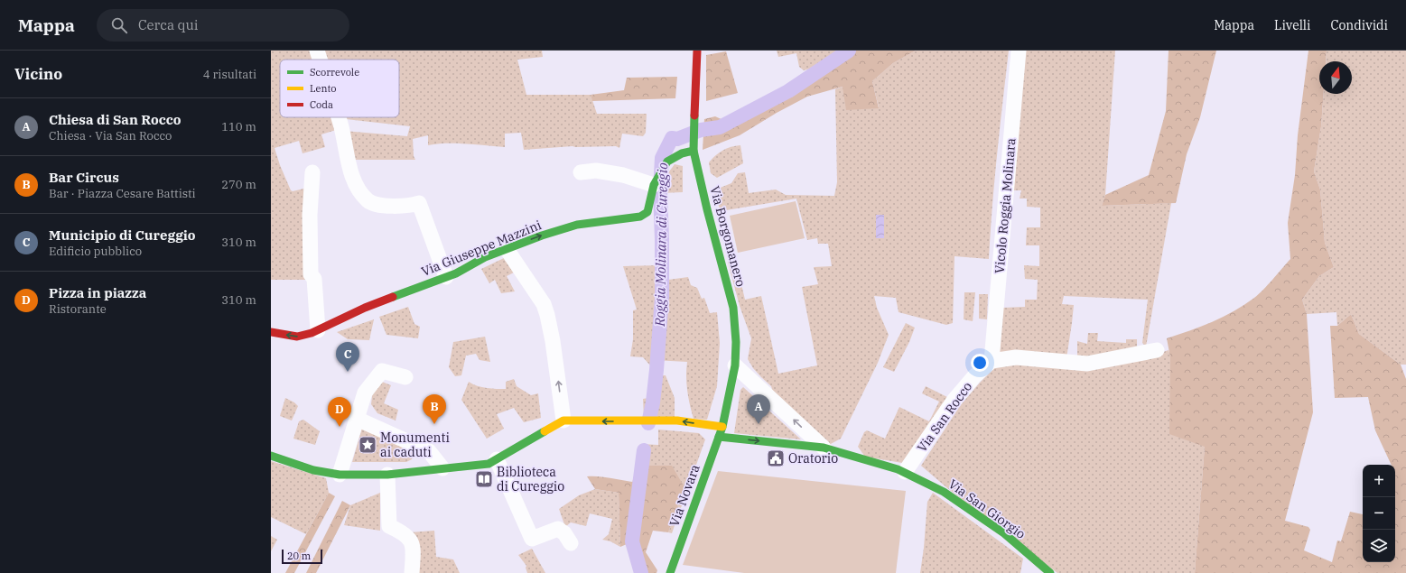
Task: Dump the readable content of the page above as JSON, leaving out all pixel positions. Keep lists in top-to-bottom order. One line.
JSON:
{"streets":{"street":["Vicolo Roggia Molinara","Via Borgomanero","Via Giuseppe Mazzini","Via San Rocco","Via Novara","Via San Giorgio"]},"crossings":[["Vicolo Roggia Molinara","Via San Rocco"],["Via Borgomanero","Via Giuseppe Mazzini"],["Via Borgomanero","Via Novara"],["Via San Rocco","Via San Giorgio"]],"water":["Roggia Molinara di Cureggio"],"places":{"place":["Monumenti ai caduti"],"public building":["Oratorio"],"library":["Biblioteca di Cureggio"]},"legend":["Scorrevole","Lento","Coda"],"scale_bar":"20 m","north":"top","page":{"header":"Mappa","search":"Cerca qui","nav":["Mappa","Livelli","Condividi"],"heading":["Vicino","4 risultati"],"list":[{"mark":"A","name":"Chiesa di San Rocco","note":"Chiesa · Via San Rocco","value":"110 m"},{"mark":"B","name":"Bar Circus","note":"Bar · Piazza Cesare Battisti","value":"270 m"},{"mark":"C","name":"Municipio di Cureggio","note":"Edificio pubblico","value":"310 m"},{"mark":"D","name":"Pizza in piazza","note":"Ristorante","value":"310 m"}],"pins":["C","A","B","D"],"map_buttons":["+","−"],"scale":"20 m"}}
